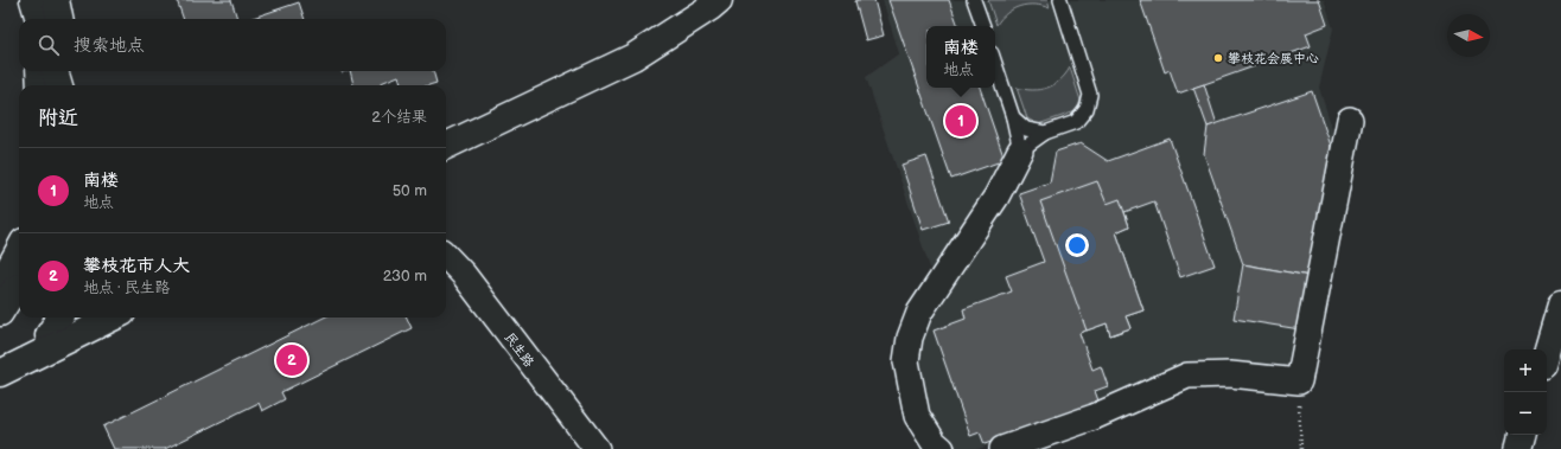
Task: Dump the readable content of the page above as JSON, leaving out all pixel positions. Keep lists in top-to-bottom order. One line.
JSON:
{"streets":{"street":["民生路"]},"places":["攀枝花会展中心"],"north":"right","page":{"search":"搜索地点","popup":["南楼","地点"],"heading":["附近","2个结果"],"pins":["1","2"],"list":[{"mark":"1","name":"南楼","note":"地点","value":"50 m"},{"mark":"2","name":"攀枝花市人大","note":"地点 · 民生路","value":"230 m"}],"map_buttons":["+","−"]}}
